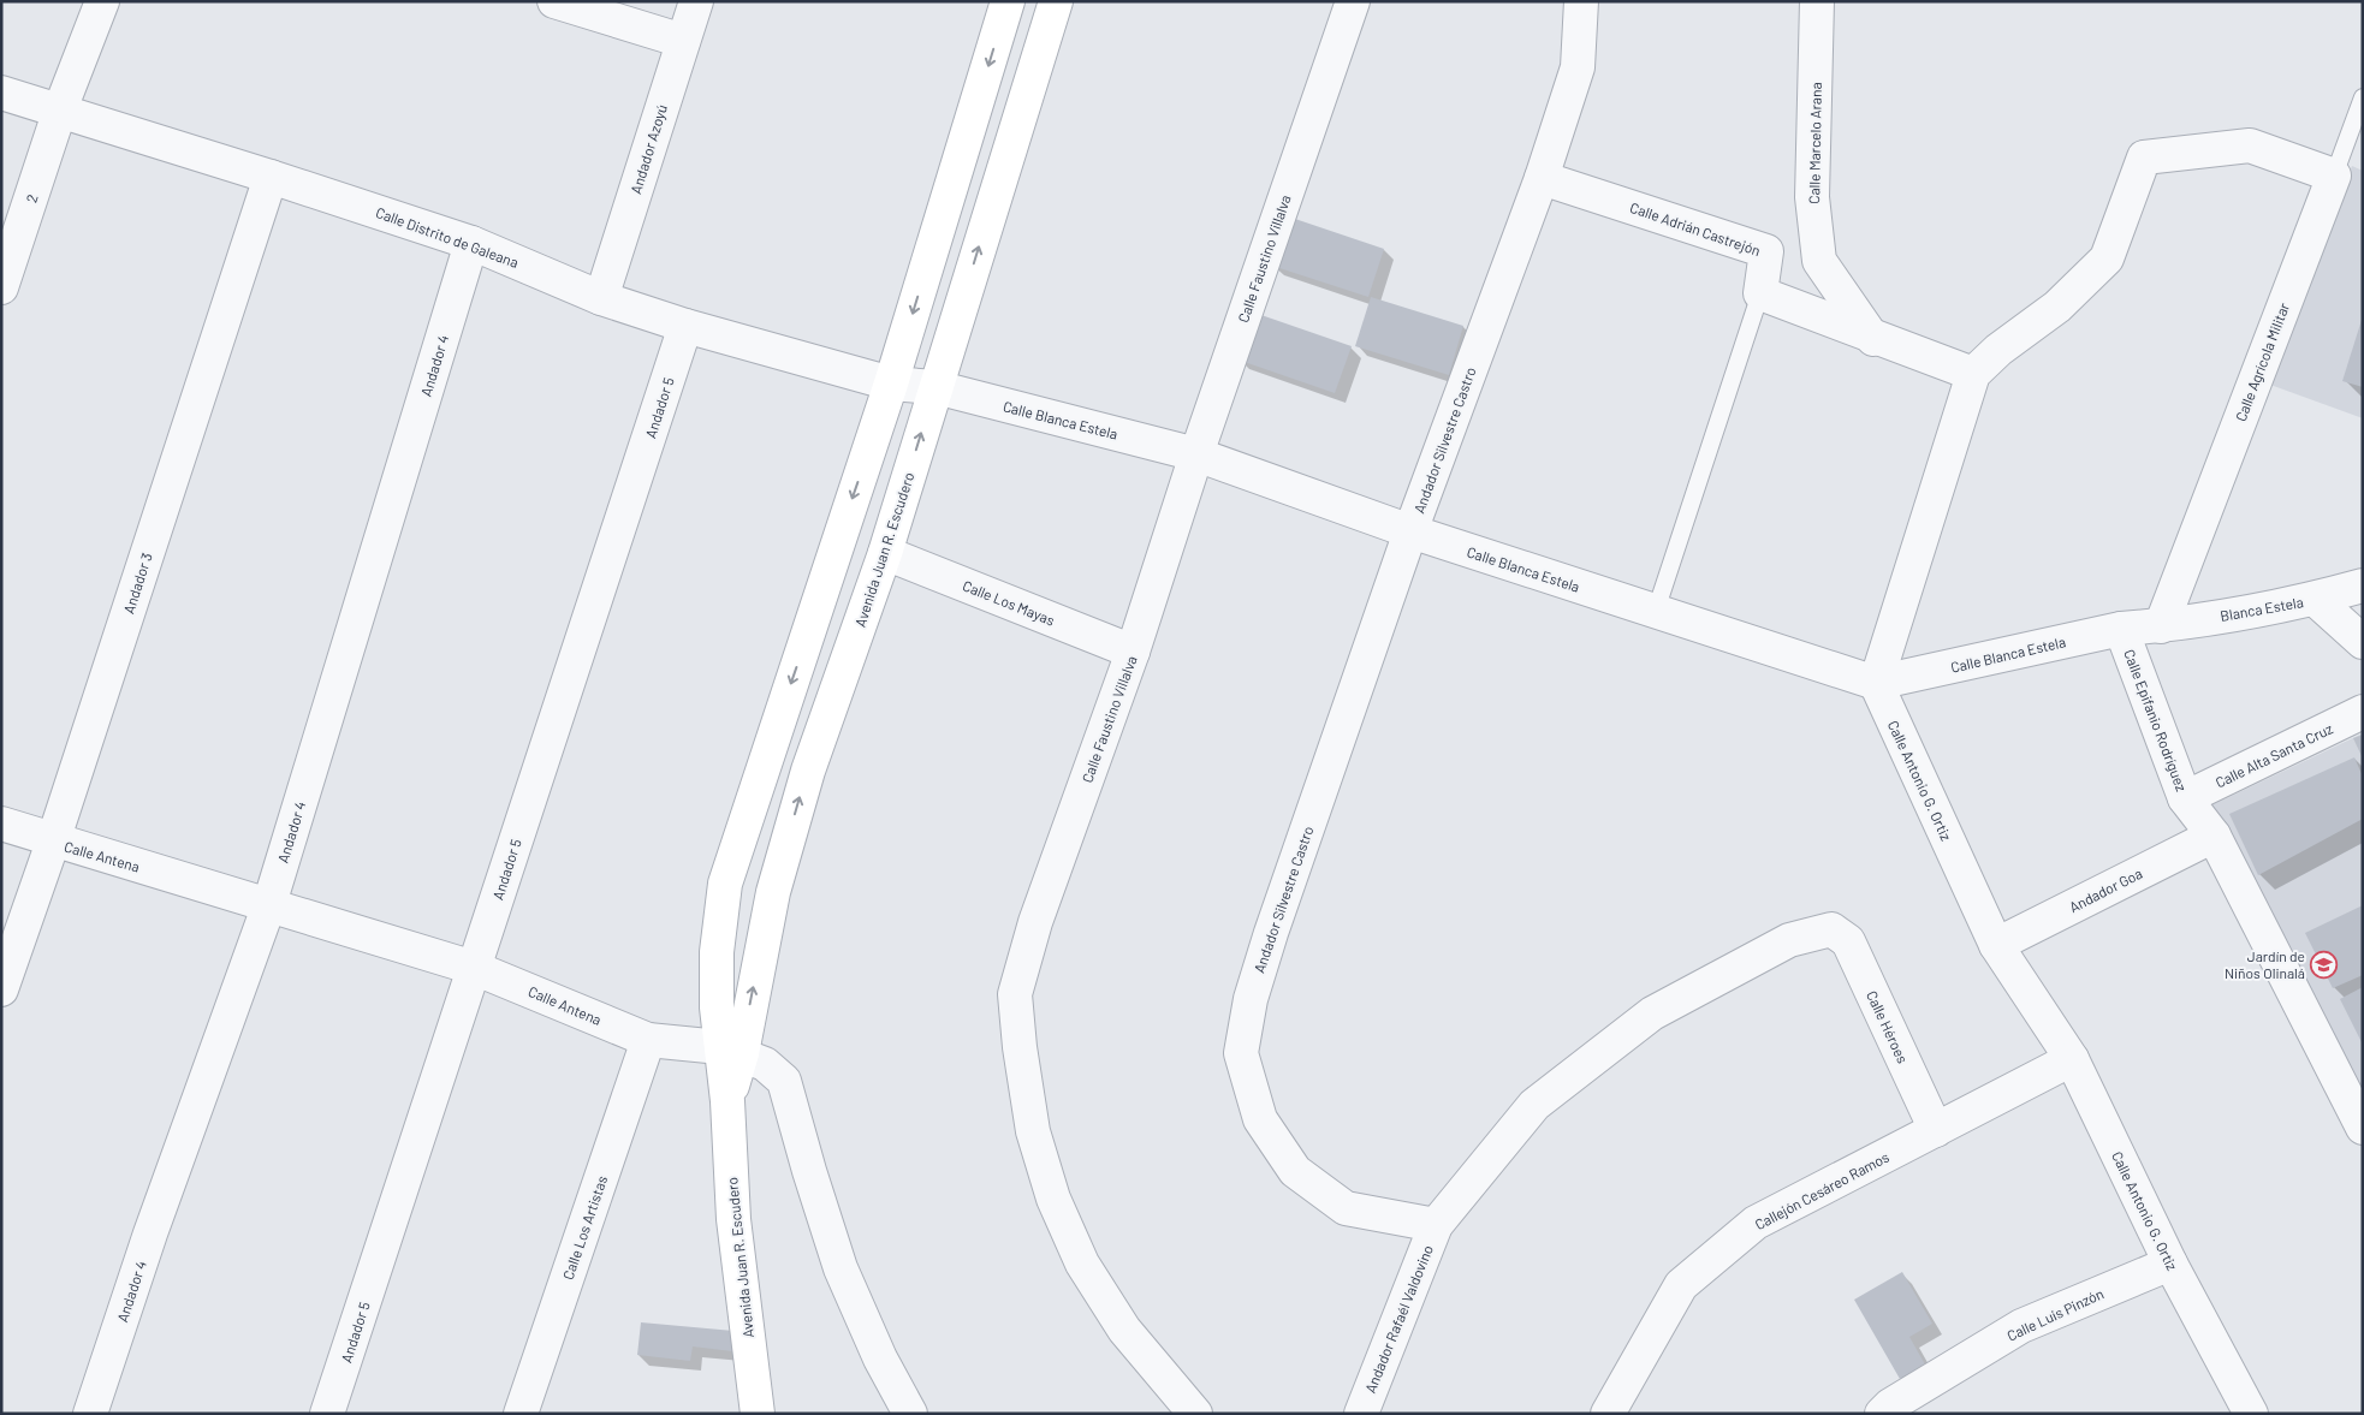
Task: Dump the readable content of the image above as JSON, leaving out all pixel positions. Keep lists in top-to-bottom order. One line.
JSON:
{"streets":{"main road":["Avenida Juan R. Escudero"],"street":["Calle Marcelo Arana","Andador Azoyú","2","Calle Adrián Castrejón","Calle Distrito de Galeana","Calle Faustino Villalva","Calle Agrícola Militar","Andador 4","Andador 5","Calle Blanca Estela","Andador Silvestre Castro","Andador 3","Calle Los Mayas","Blanca Estela","Calle Epifanio Rodríguez","Calle Alta Santa Cruz","Calle Antonio G. Ortiz","Calle Antena","Andador Goa","Calle Héroes","Callejón Cesáreo Ramos","Calle Los Artistas","Calle Luis Pinzón","Andador Rafaél Valdovino"]},"crossings":[["Andador Azoyú","Calle Distrito de Galeana"],["2","Calle Distrito de Galeana"],["Calle Adrián Castrejón","Andador Silvestre Castro"],["Calle Distrito de Galeana","Andador 4"],["Calle Distrito de Galeana","Andador 5"],["Calle Distrito de Galeana","Calle Blanca Estela"],["Calle Distrito de Galeana","Avenida Juan R. Escudero"],["Calle Distrito de Galeana","Andador 3"],["Calle Faustino Villalva","Calle Blanca Estela"],["Calle Faustino Villalva","Calle Los Mayas"],["Calle Agrícola Militar","Calle Blanca Estela"],["Calle Agrícola Militar","Blanca Estela"],["Andador 4","Calle Antena"],["Andador 5","Calle Antena"],["Calle Blanca Estela","Andador Silvestre Castro"],["Calle Blanca Estela","Avenida Juan R. Escudero"],["Calle Blanca Estela","Blanca Estela"],["Calle Blanca Estela","Calle Epifanio Rodríguez"],["Calle Blanca Estela","Calle Antonio G. Ortiz"],["Andador Silvestre Castro","Calle Héroes"],["Andador Silvestre Castro","Andador Rafaél Valdovino"],["Avenida Juan R. Escudero","Calle Los Mayas"],["Avenida Juan R. Escudero","Calle Antena"],["Andador 3","Calle Antena"],["Calle Epifanio Rodríguez","Calle Alta Santa Cruz"],["Calle Epifanio Rodríguez","Andador Goa"],["Calle Antonio G. Ortiz","Andador Goa"],["Calle Antonio G. Ortiz","Callejón Cesáreo Ramos"],["Calle Antonio G. Ortiz","Calle Luis Pinzón"],["Calle Antena","Calle Los Artistas"],["Calle Héroes","Callejón Cesáreo Ramos"],["Calle Héroes","Andador Rafaél Valdovino"]],"places":{"school or university":["Jardín de Niños Olinalá"]}}
